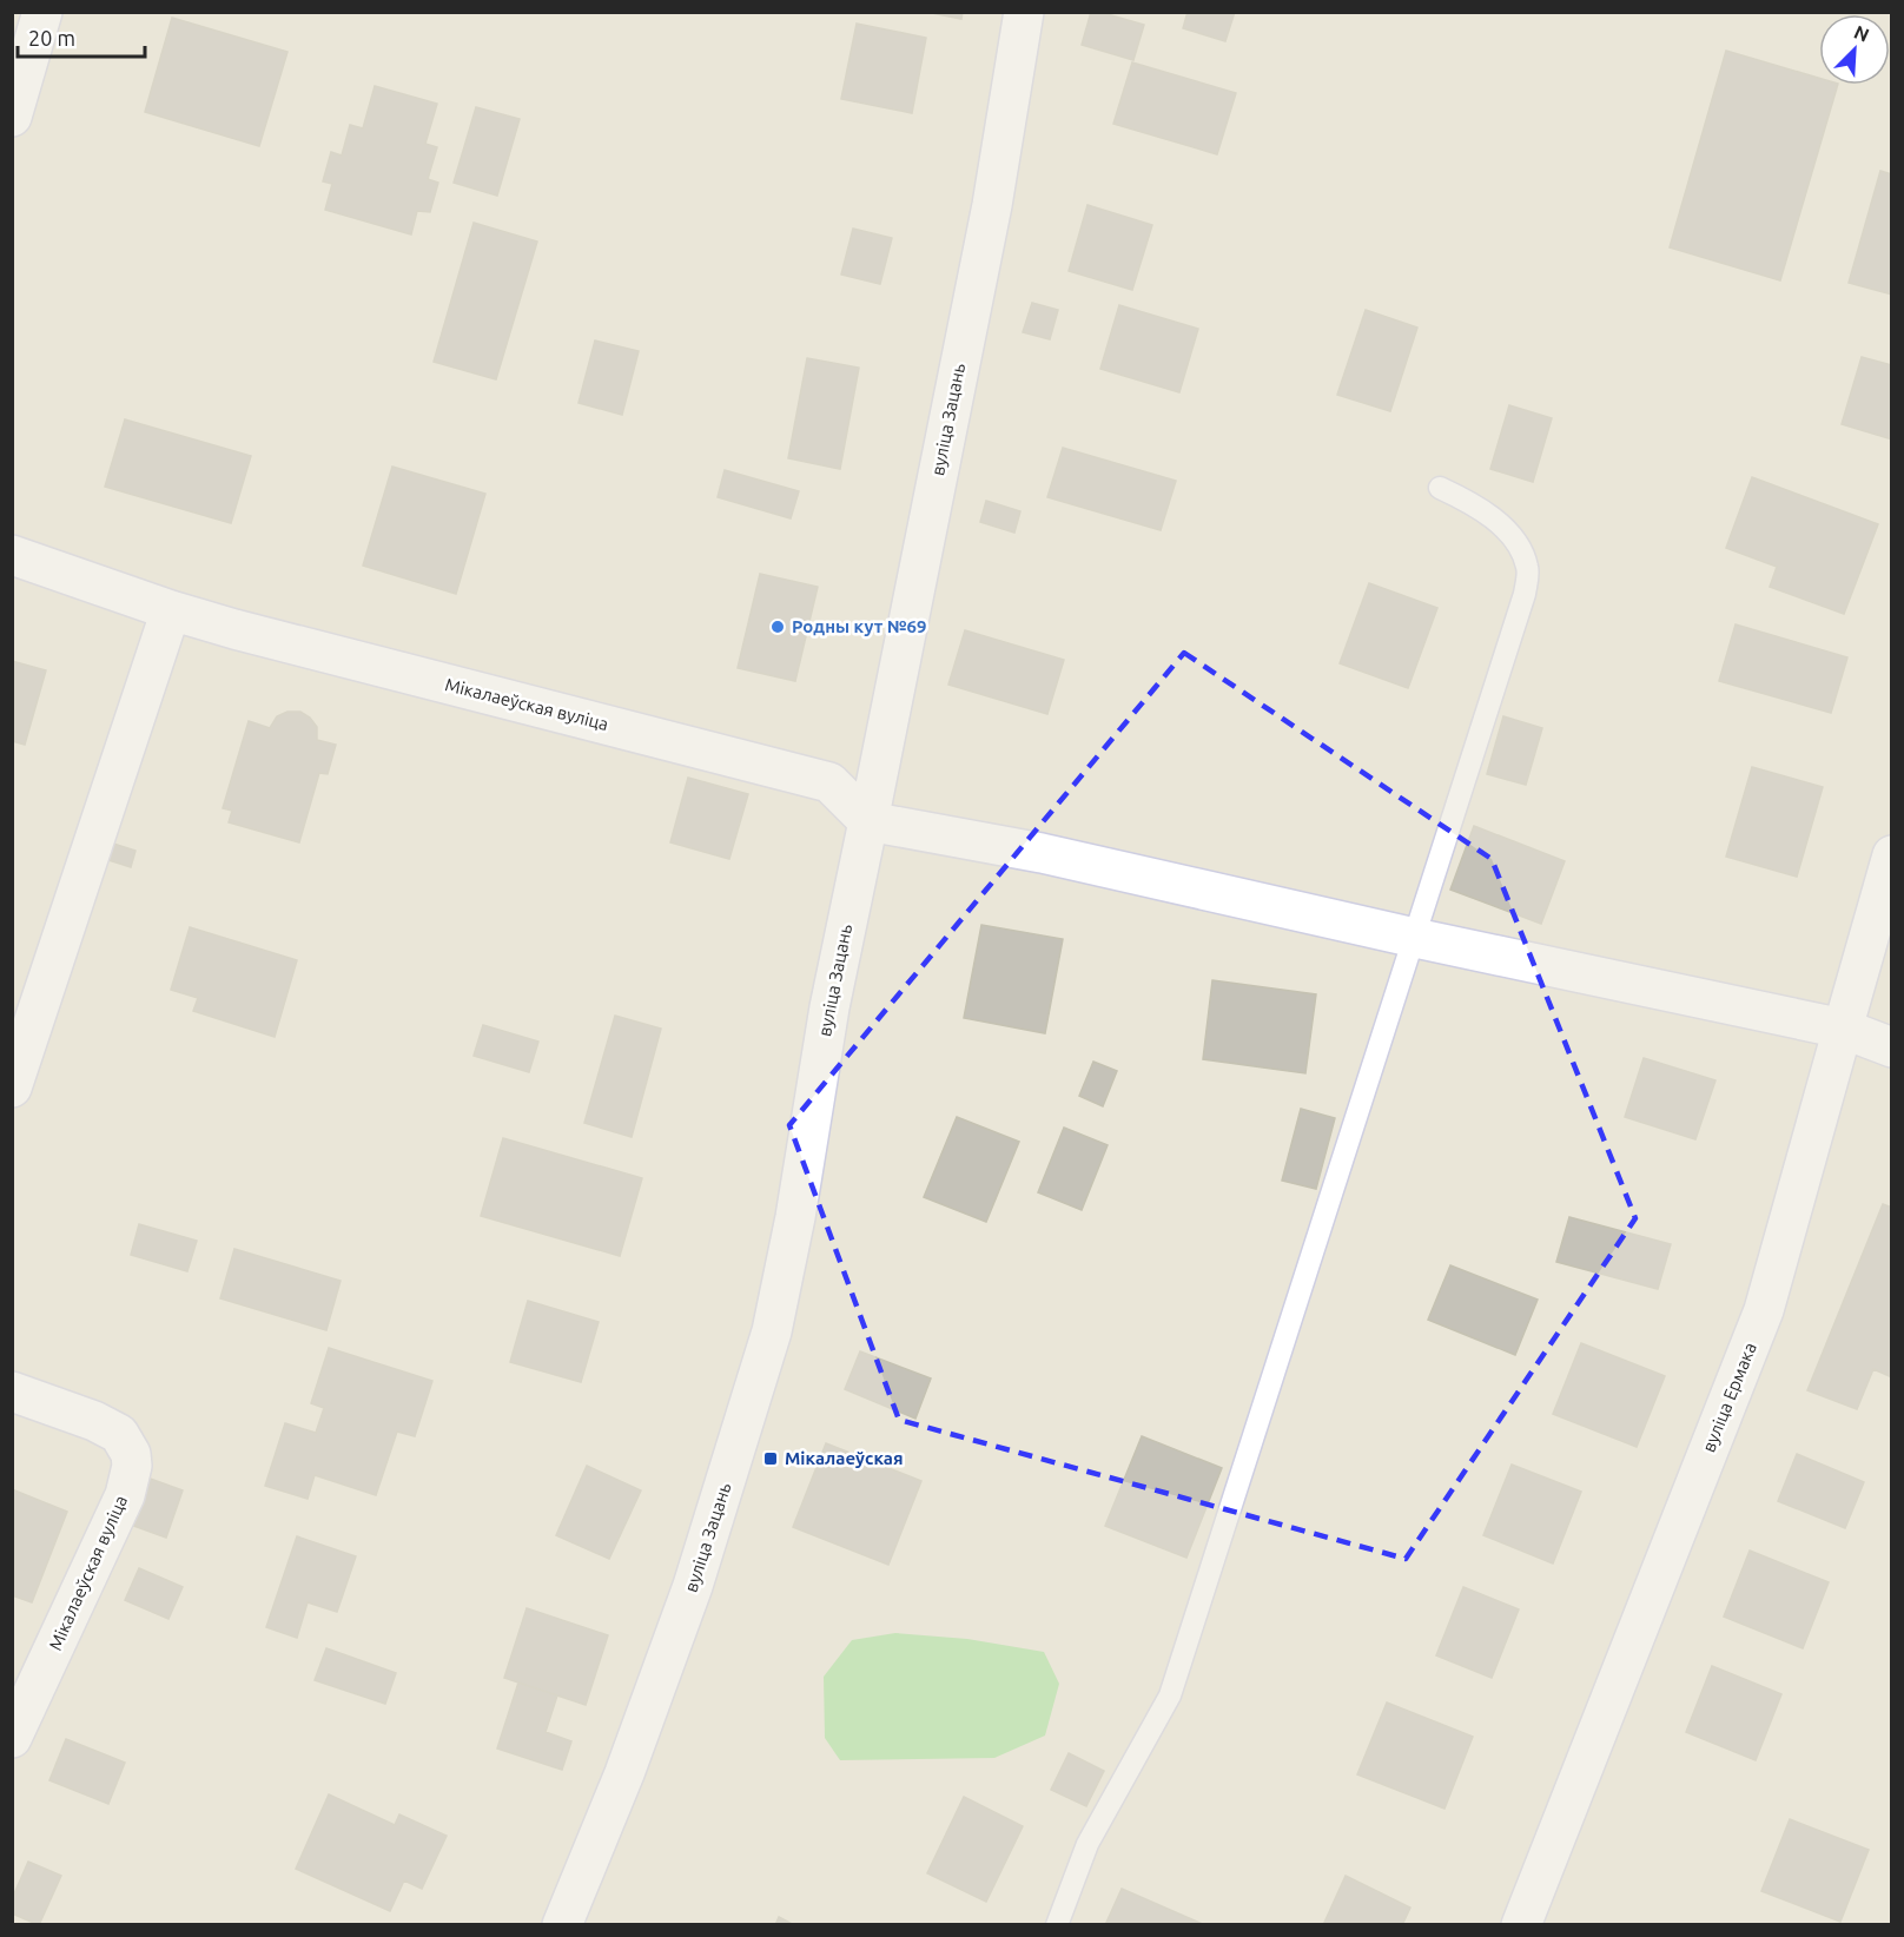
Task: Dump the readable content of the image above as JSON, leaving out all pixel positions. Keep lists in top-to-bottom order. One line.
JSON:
{"streets":{"street":["вуліца Зацань","Мікалаеўская вуліца","вуліца Ермака"]},"crossings":[["вуліца Зацань","Мікалаеўская вуліца"]],"places":{"other":["Родны кут №69"],"transit":["Мікалаеўская"]},"scale_bar":"20 m","north":"top right"}
